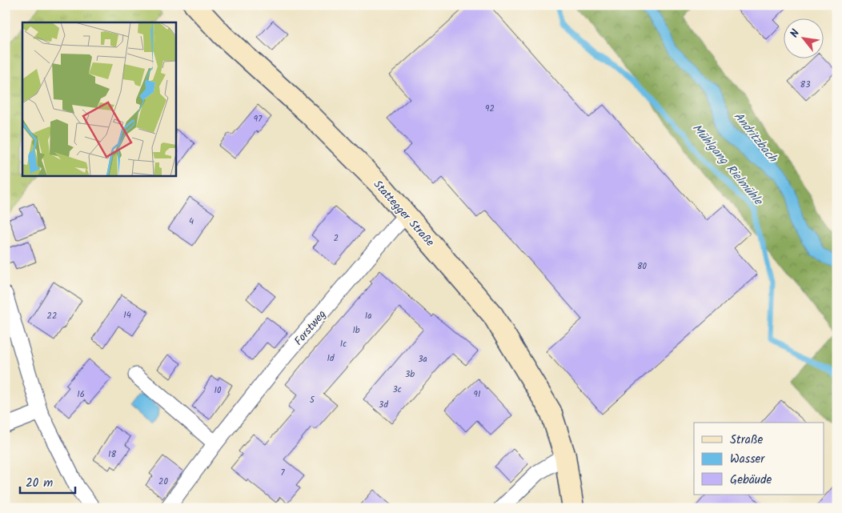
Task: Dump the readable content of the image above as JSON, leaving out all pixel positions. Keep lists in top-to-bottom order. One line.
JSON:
{"streets":{"main road":["Stattegger Straße"],"street":["Forstweg"]},"crossings":[["Stattegger Straße","Forstweg"]],"water":["Andritzbach","Mühlgang Rielmühle"],"house_numbers":["83","92","97","4","2","80","14","22","1a","1b","1c","1d","3a","3b","3c","10","16","91","5","3d","18","7","20"],"legend":["Straße","Wasser","Gebäude"],"scale_bar":"20 m","north":"top left"}
